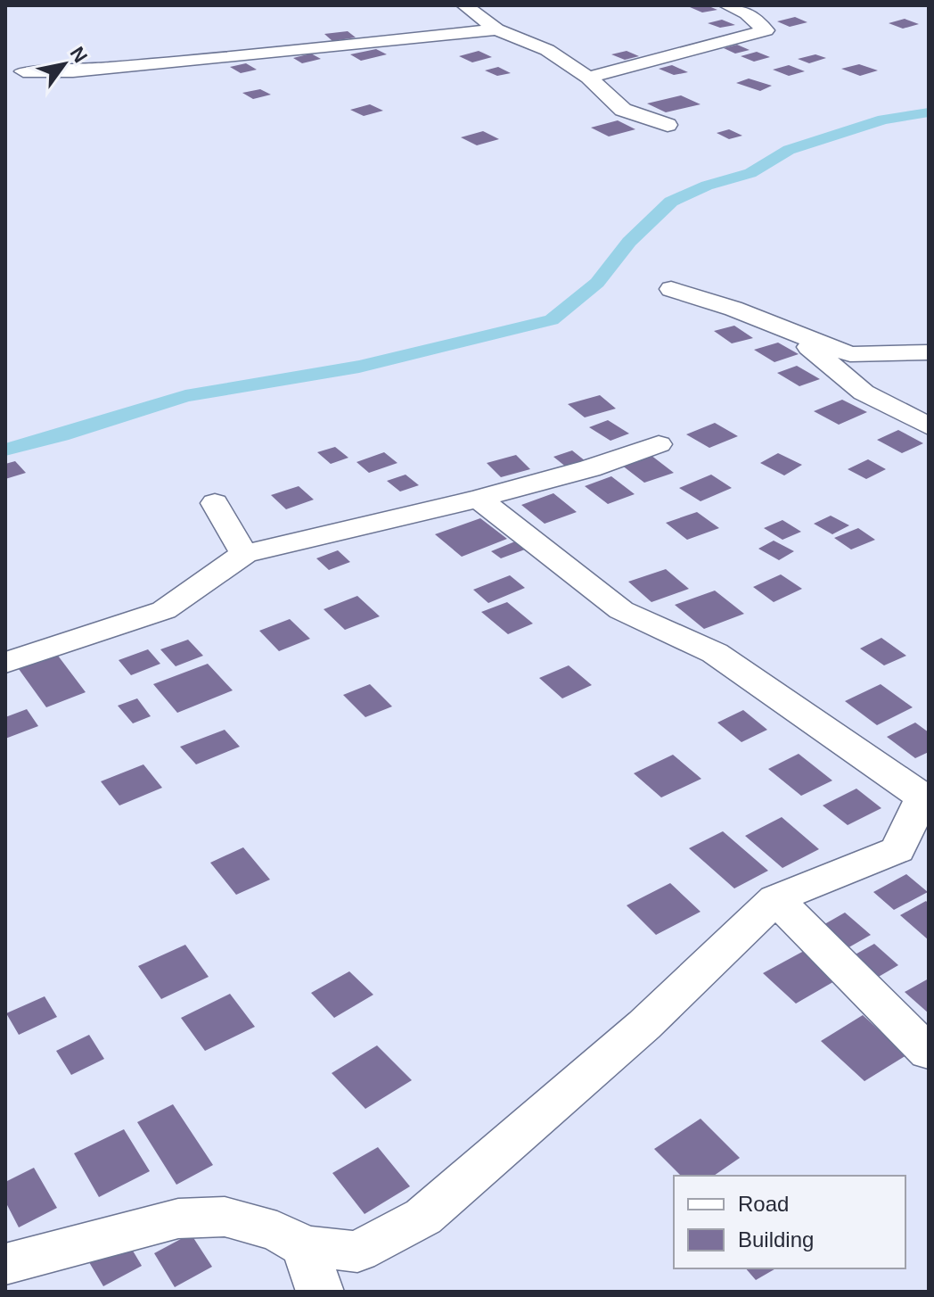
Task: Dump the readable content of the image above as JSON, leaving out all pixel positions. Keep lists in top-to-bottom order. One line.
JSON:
{"legend":["Road","Building"],"north":"top right"}
